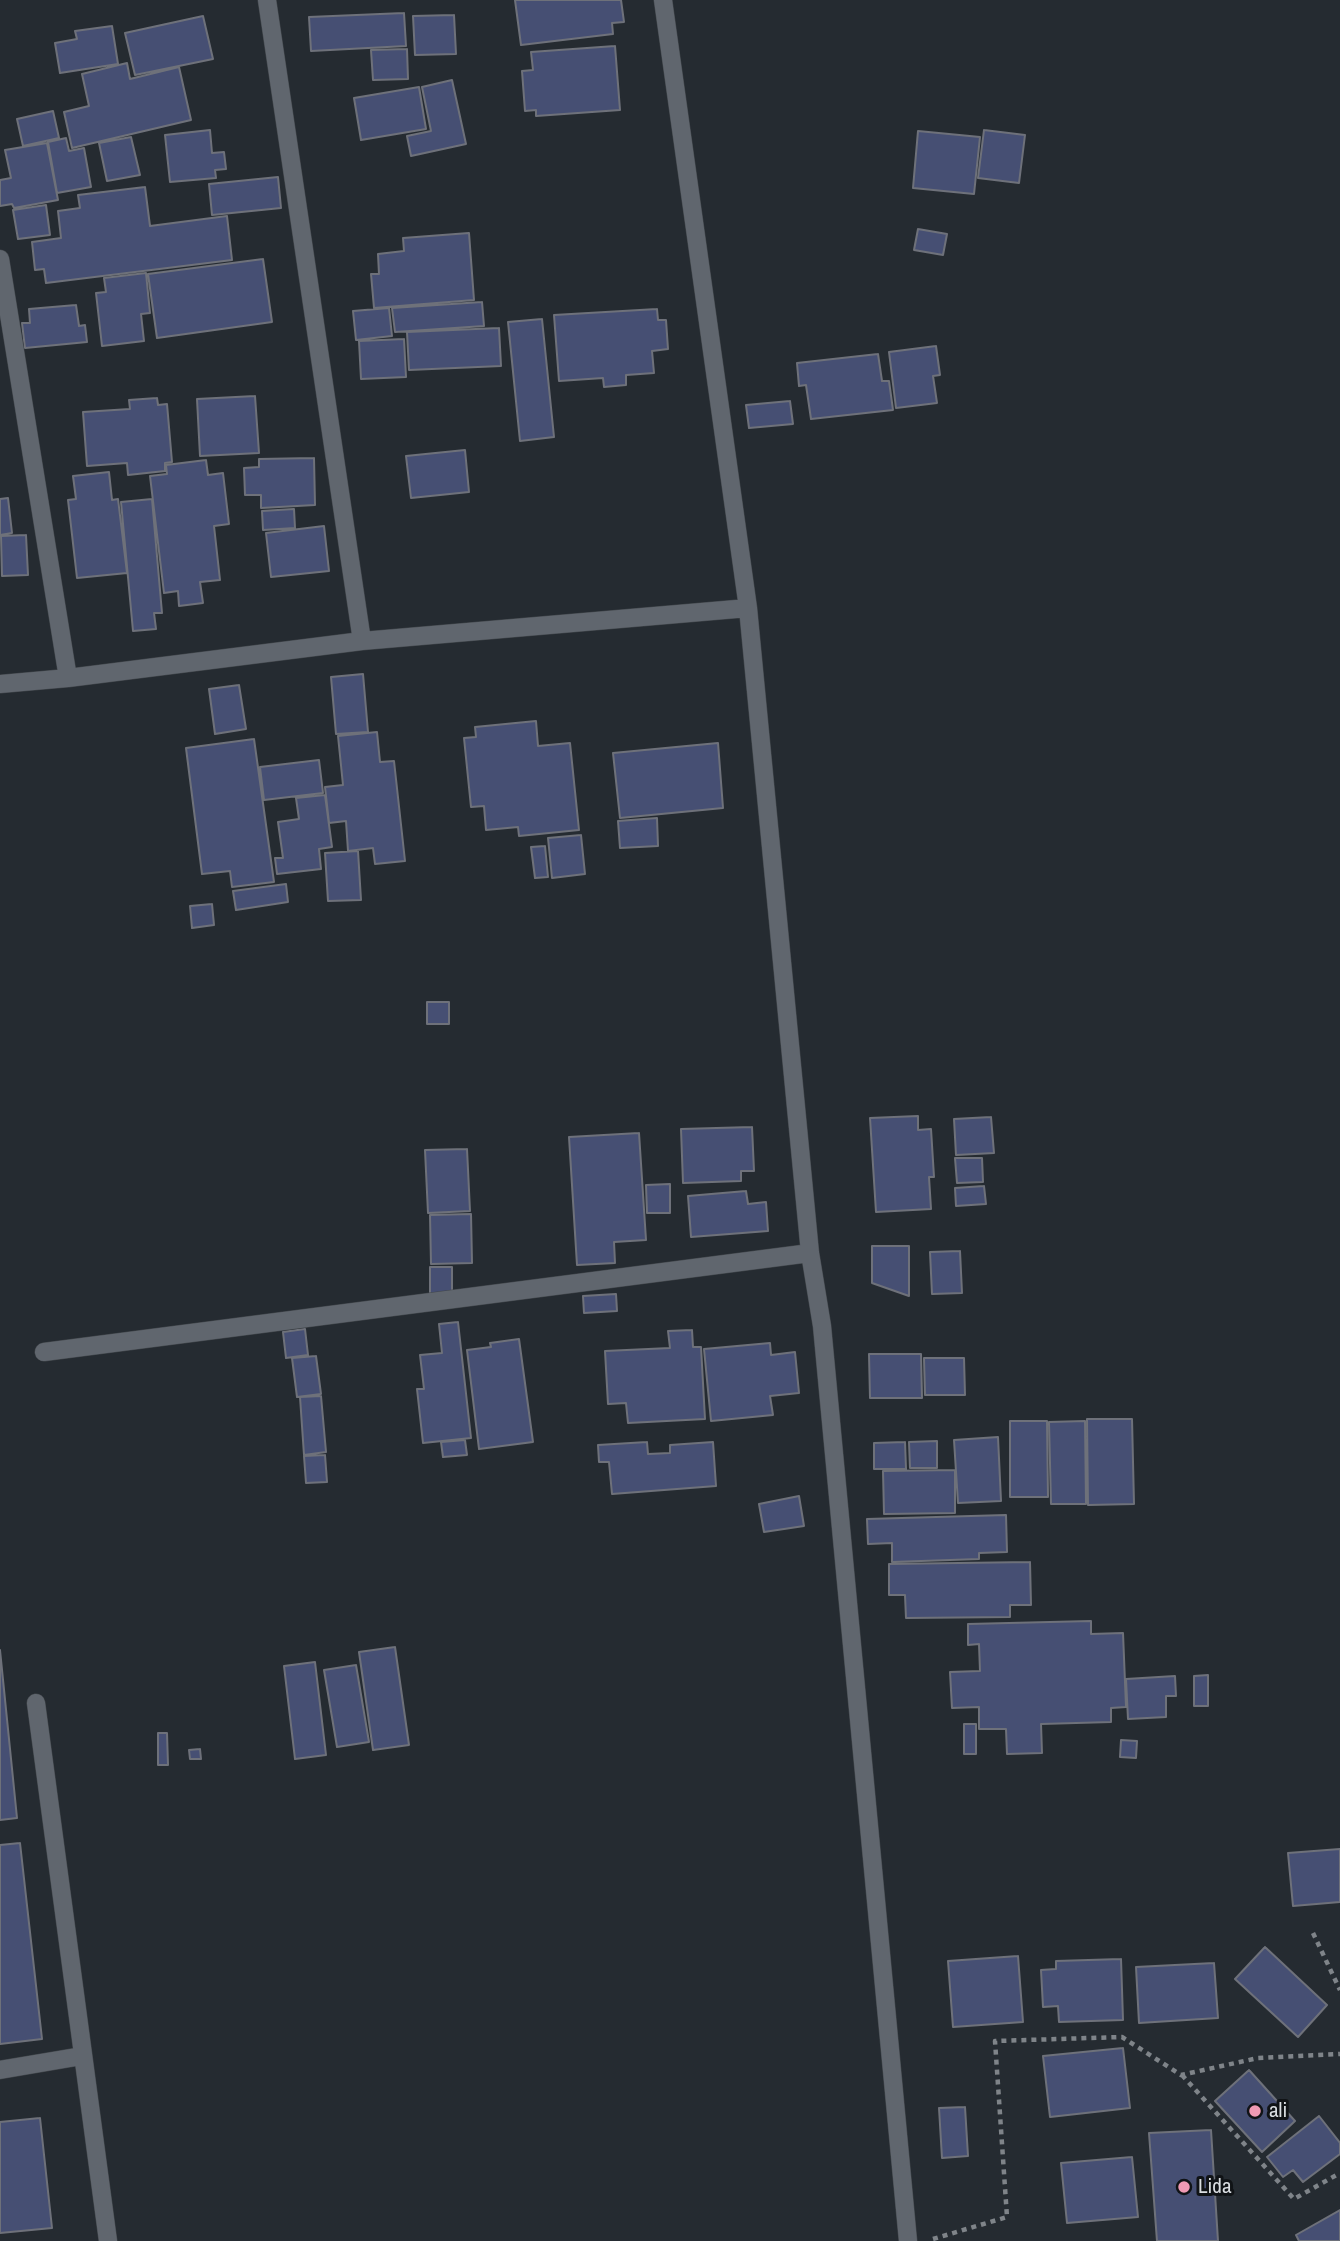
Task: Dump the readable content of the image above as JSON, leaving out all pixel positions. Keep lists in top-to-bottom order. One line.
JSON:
{"places":["ali","Lida"]}
